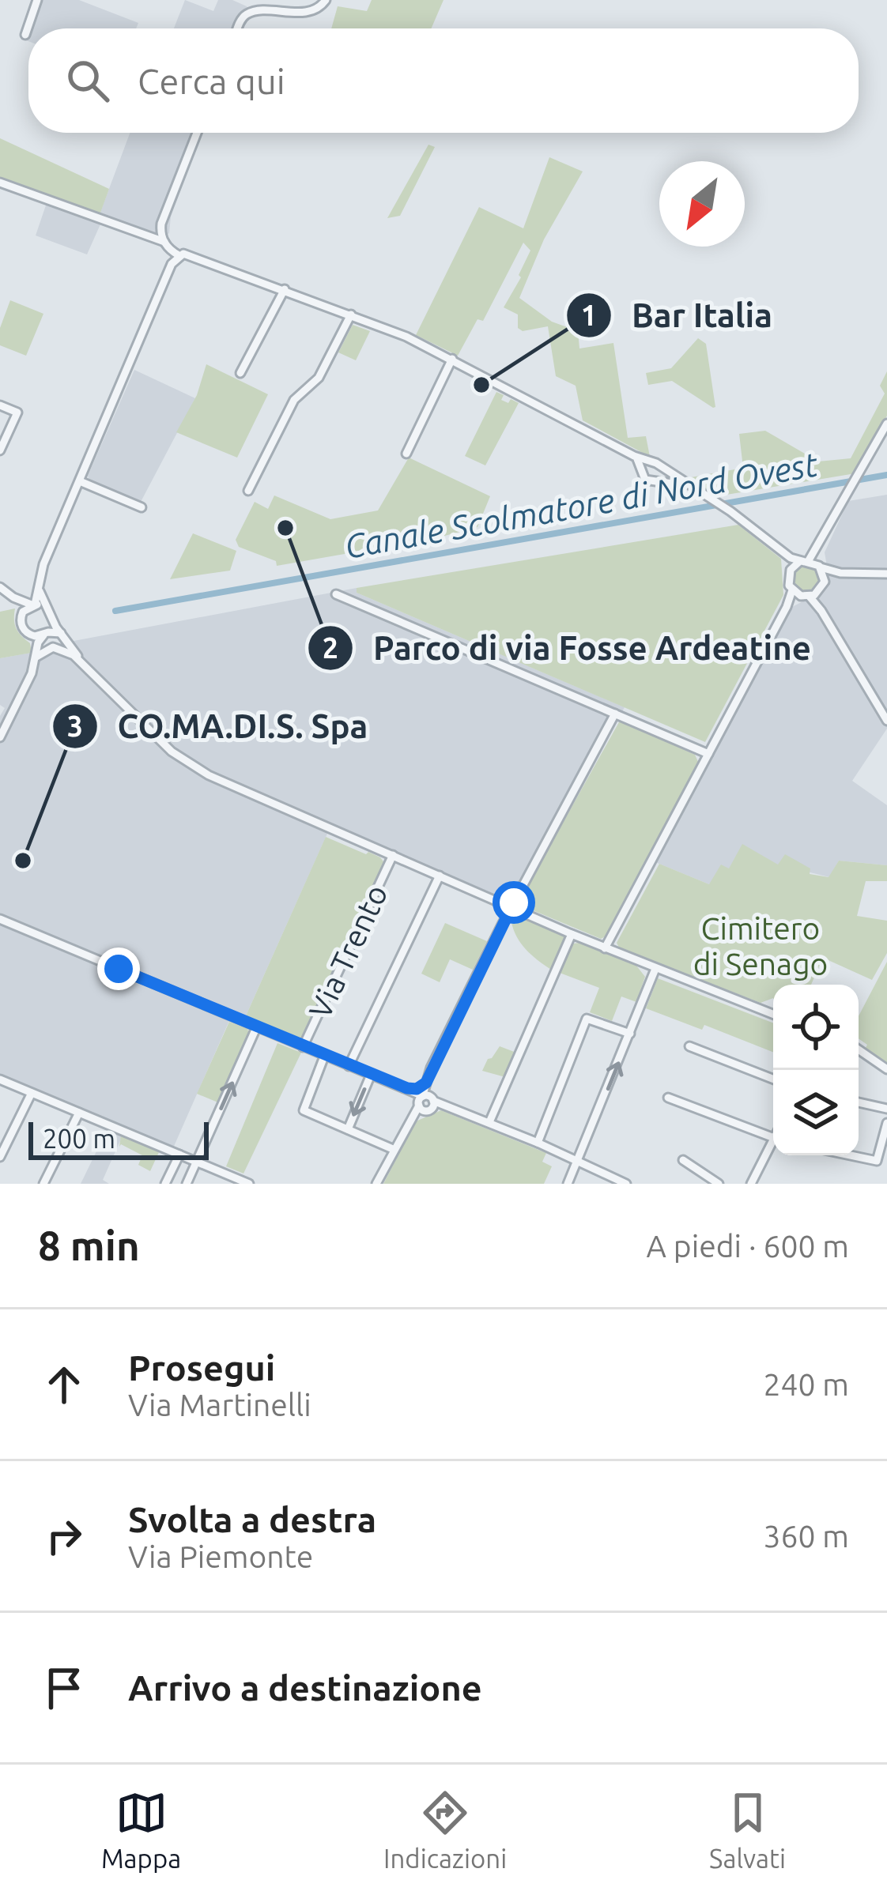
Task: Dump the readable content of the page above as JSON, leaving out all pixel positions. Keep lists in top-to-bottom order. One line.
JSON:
{"streets":{"street":["Via Trento"]},"water":["Canale Scolmatore di Nord Ovest"],"parks":["Cimitero di Senago"],"places":["Bar Italia","Parco di via Fosse Ardeatine","CO.MA.DI.S. Spa"],"scale_bar":"200 m","north":"bottom left","page":{"search":"Cerca qui","scale":"200 m","heading":["8 min","A piedi · 600 m"],"list":[["Prosegui","Via Martinelli","240 m"],["Svolta a destra","Via Piemonte","360 m"],"Arrivo a destinazione"],"nav":["Mappa","Indicazioni","Salvati"]}}
